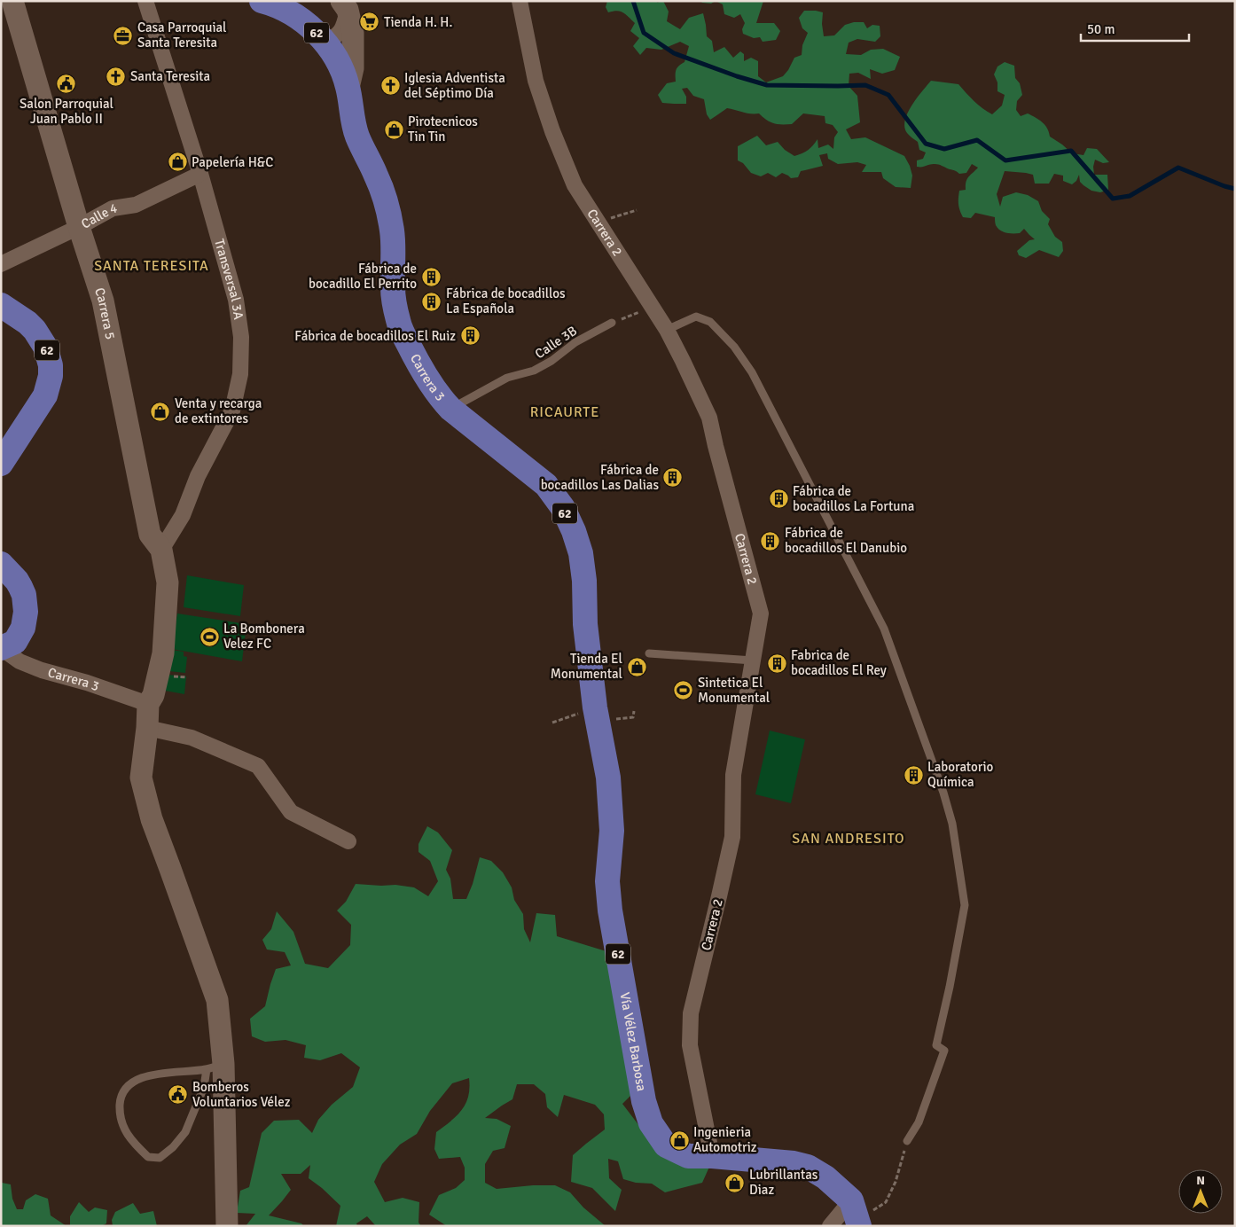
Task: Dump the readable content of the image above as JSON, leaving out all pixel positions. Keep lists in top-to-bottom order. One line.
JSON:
{"streets":{"main road":["62","Carrera 3","Vía Vélez Barbosa"],"street":["Calle 4","Carrera 2","Transversal 3A","Carrera 5"],"lane":["Calle 3B"]},"crossings":[["62","Carrera 3"],["Calle 4","Transversal 3A"],["Calle 4","Carrera 5"],["Carrera 2","Vía Vélez Barbosa"],["Transversal 3A","Carrera 5"],["Calle 3B","Carrera 3"],["Carrera 3","Vía Vélez Barbosa"]],"districts":["SANTA TERESITA","RICAURTE","SAN ANDRESITO"],"places":{"supermarket":["Tienda H. H."],"office":["Casa Parroquial Santa Teresita"],"church":["Santa Teresita","Iglesia Adventista del Séptimo Día"],"public building":["Salon Parroquial Juan Pablo II","Bomberos Voluntarios Vélez"],"shop":["Pirotecnicos Tin Tin","Papelería H&C","Venta y recarga de extintores","Tienda El Monumental","Ingenieria Automotriz","Lubrillantas Diaz"],"building":["Fábrica de bocadillo El Perrito","Fábrica de bocadillos La Española","Fábrica de bocadillos El Ruiz","Fábrica de bocadillos Las Dalias","Fábrica de bocadillos La Fortuna","Fábrica de bocadillos El Danubio","Fabrica de bocadillos El Rey","Laboratorio Química"],"sports":["La Bombonera Velez FC","Sintetica El Monumental"]},"scale_bar":"50 m","north":"top"}
